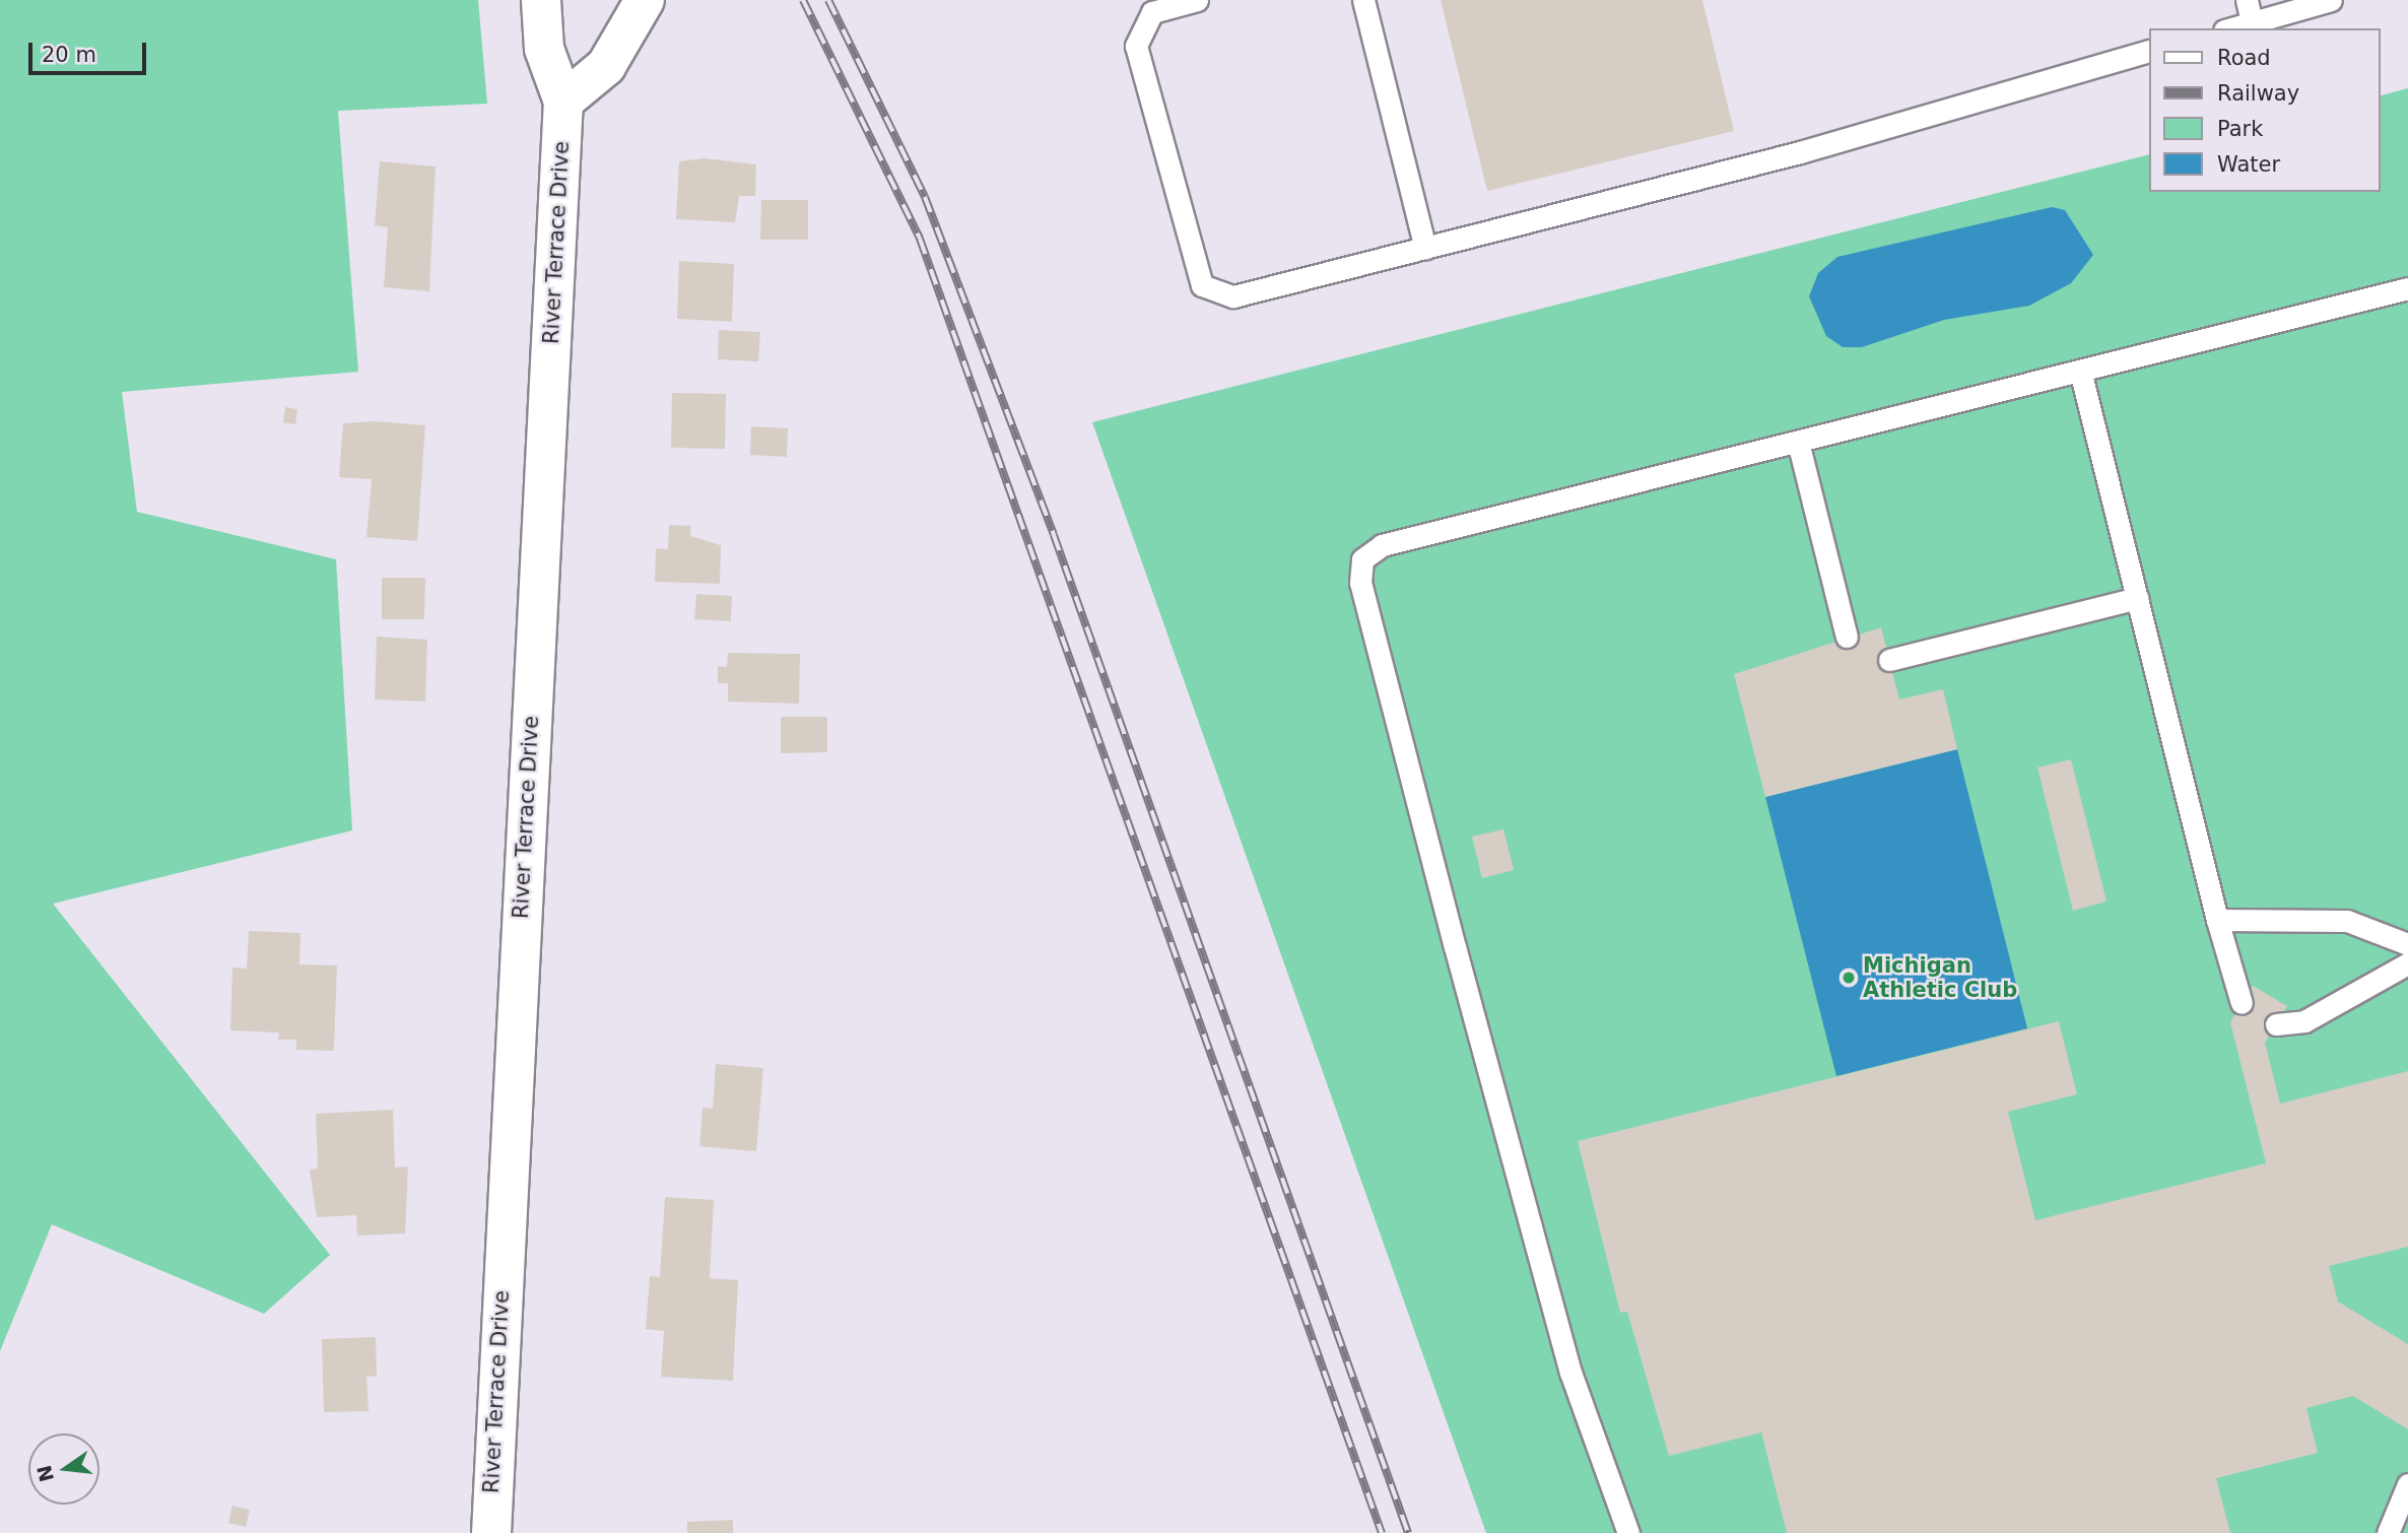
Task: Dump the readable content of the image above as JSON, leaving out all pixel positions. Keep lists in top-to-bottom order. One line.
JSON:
{"streets":{"street":["River Terrace Drive"]},"places":["Michigan Athletic Club"],"legend":["Road","Railway","Park","Water"],"scale_bar":"20 m","north":"left"}
